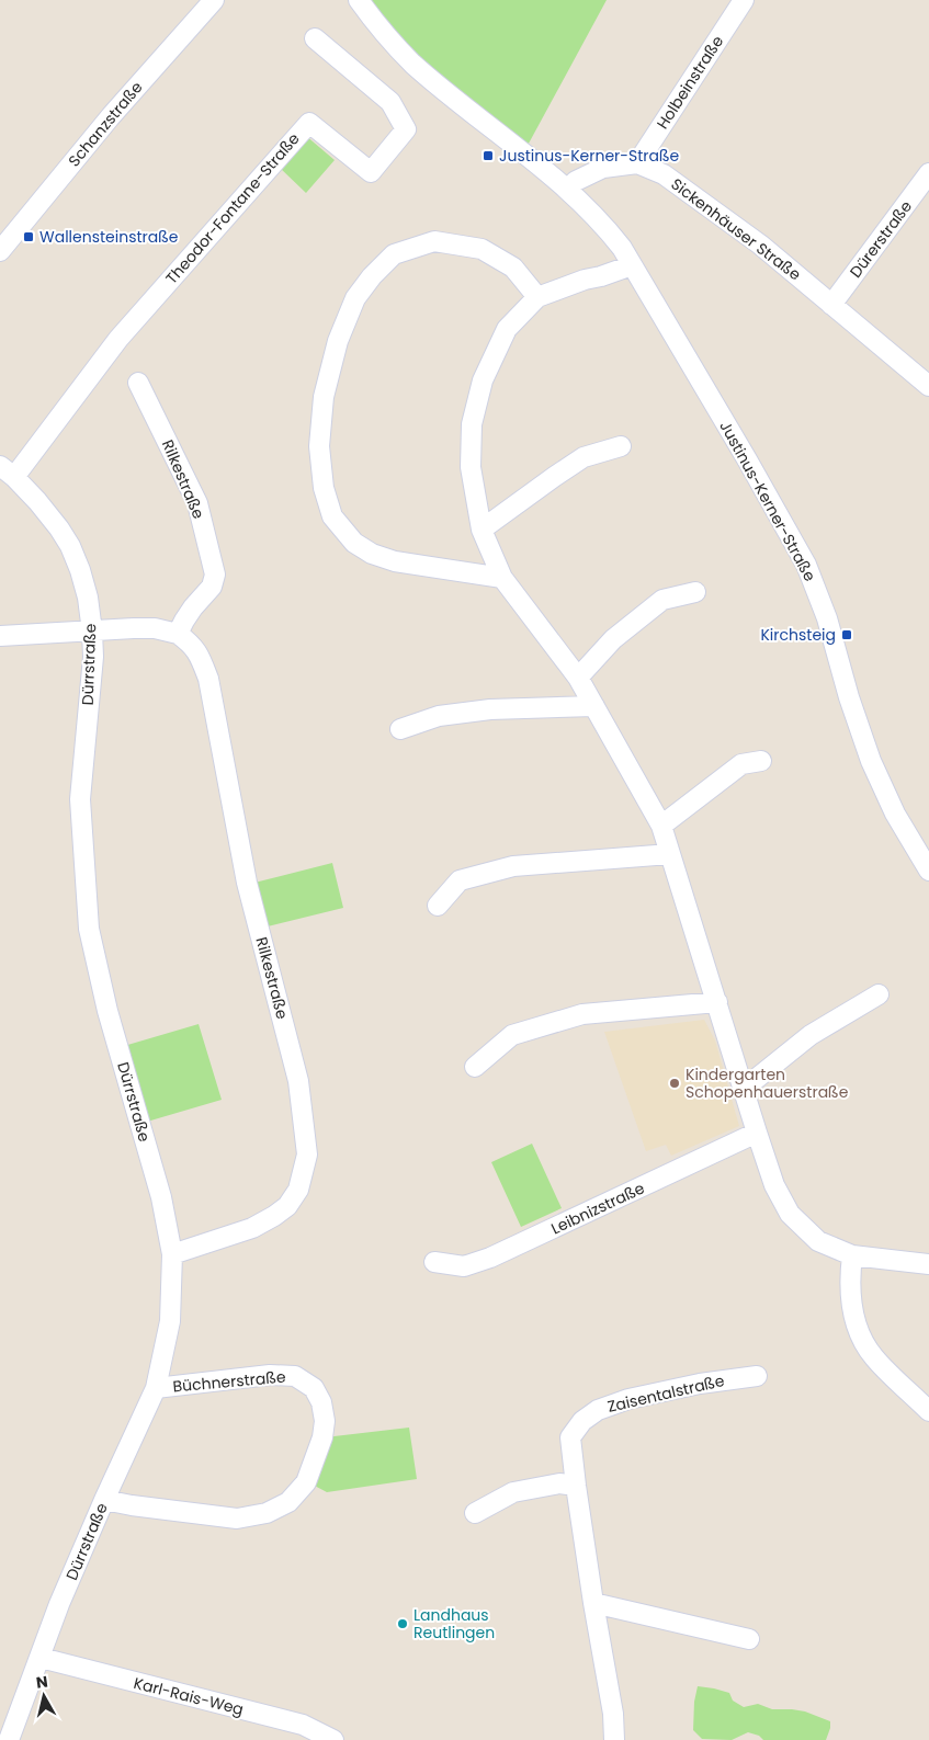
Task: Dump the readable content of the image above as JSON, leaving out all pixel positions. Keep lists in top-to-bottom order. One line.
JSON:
{"streets":{"street":["Holbeinstraße","Schanzstraße","Theodor-Fontane-Straße","Sickenhäuser Straße","Dürerstraße","Rilkestraße","Justinus-Kerner-Straße","Dürrstraße","Leibnizstraße","Büchnerstraße","Zaisentalstraße","Karl-Rais-Weg"]},"crossings":[["Holbeinstraße","Sickenhäuser Straße"],["Theodor-Fontane-Straße","Dürrstraße"],["Sickenhäuser Straße","Dürerstraße"],["Sickenhäuser Straße","Justinus-Kerner-Straße"],["Rilkestraße","Dürrstraße"],["Dürrstraße","Büchnerstraße"],["Dürrstraße","Karl-Rais-Weg"]],"places":{"transit":["Justinus-Kerner-Straße","Wallensteinstraße","Kirchsteig"],"other":["Kindergarten Schopenhauerstraße","Landhaus Reutlingen"]},"north":"top"}
